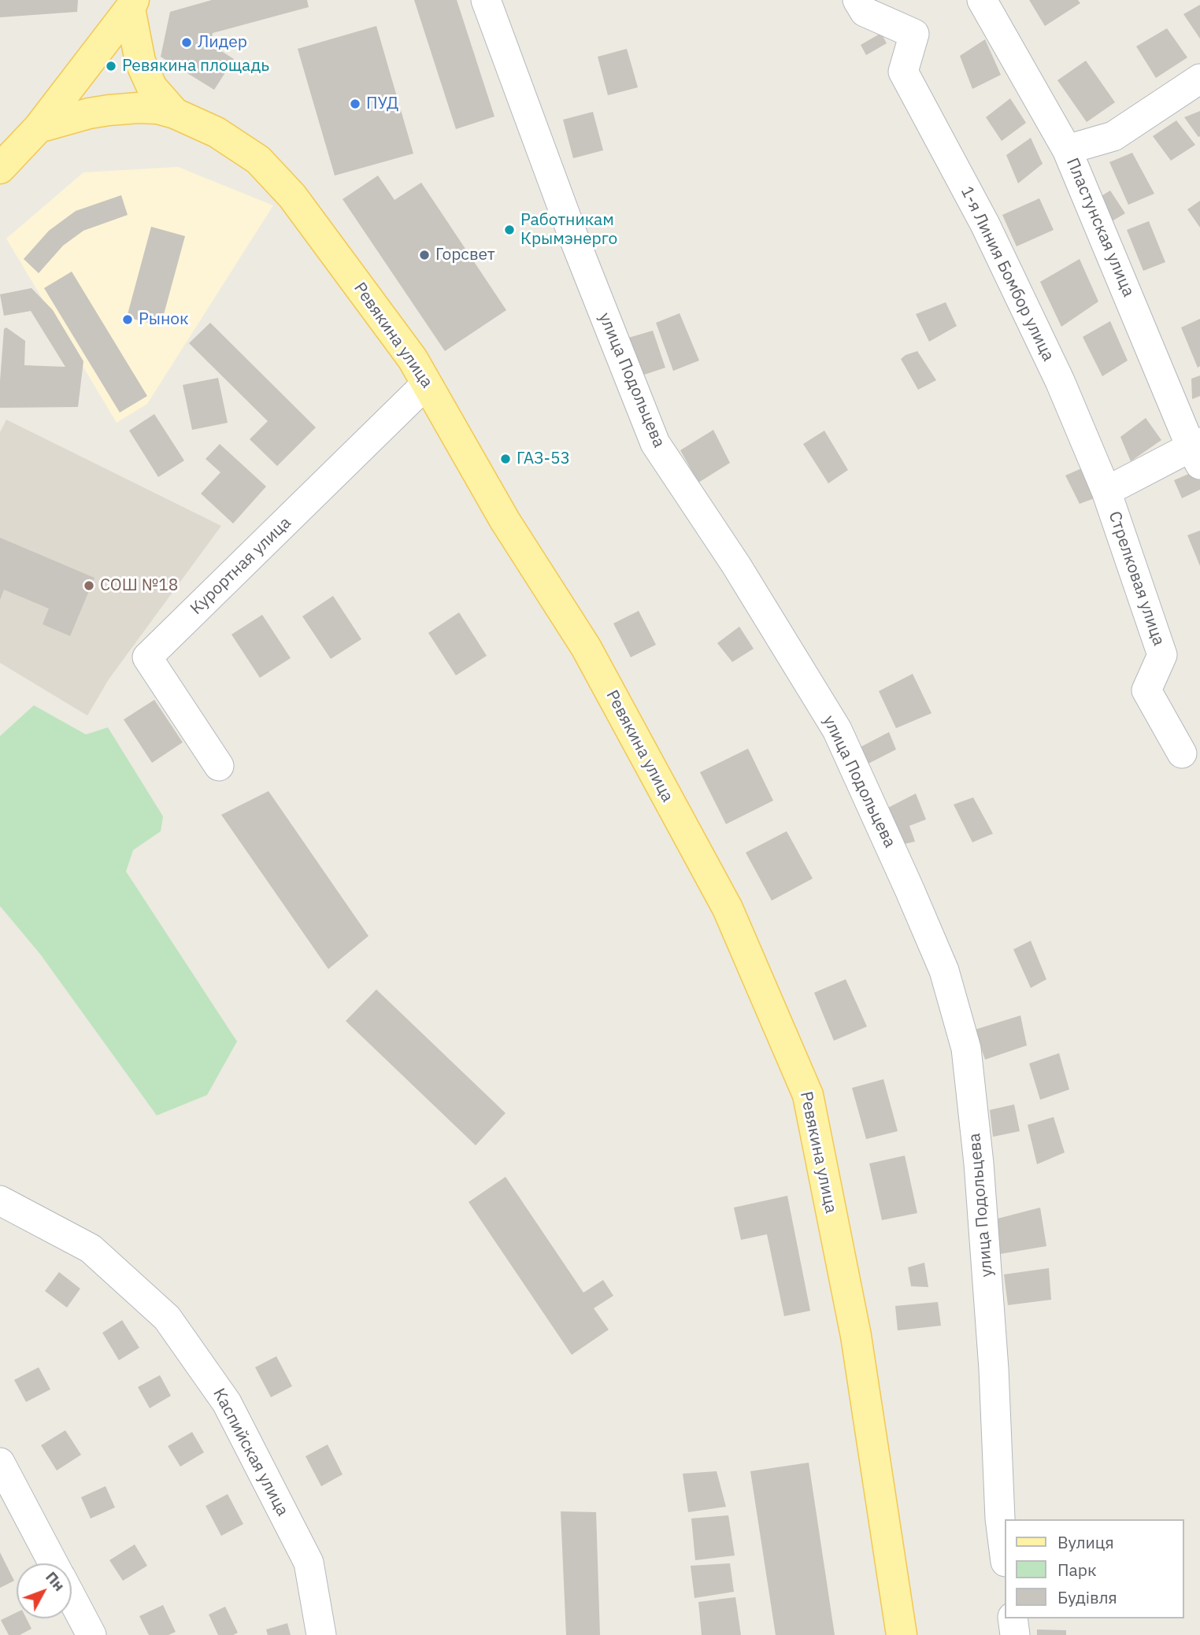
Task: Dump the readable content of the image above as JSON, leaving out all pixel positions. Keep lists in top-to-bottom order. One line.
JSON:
{"streets":{"main road":["Ревякина улица"],"street":["Пластунская улица","1-я Линия Бомбор улица","улица Подольцева","Курортная улица","Стрелковая улица","Каспийская улица"]},"crossings":[["1-я Линия Бомбор улица","Стрелковая улица"],["Ревякина улица","Курортная улица"]],"places":["Лидер","Ревякина площадь","ПУД","Работникам Крымэнерго","Горсвет","Рынок","ГАЗ-53","СОШ №18"],"legend":["Вулиця","Парк","Будівля"],"north":"top right"}
